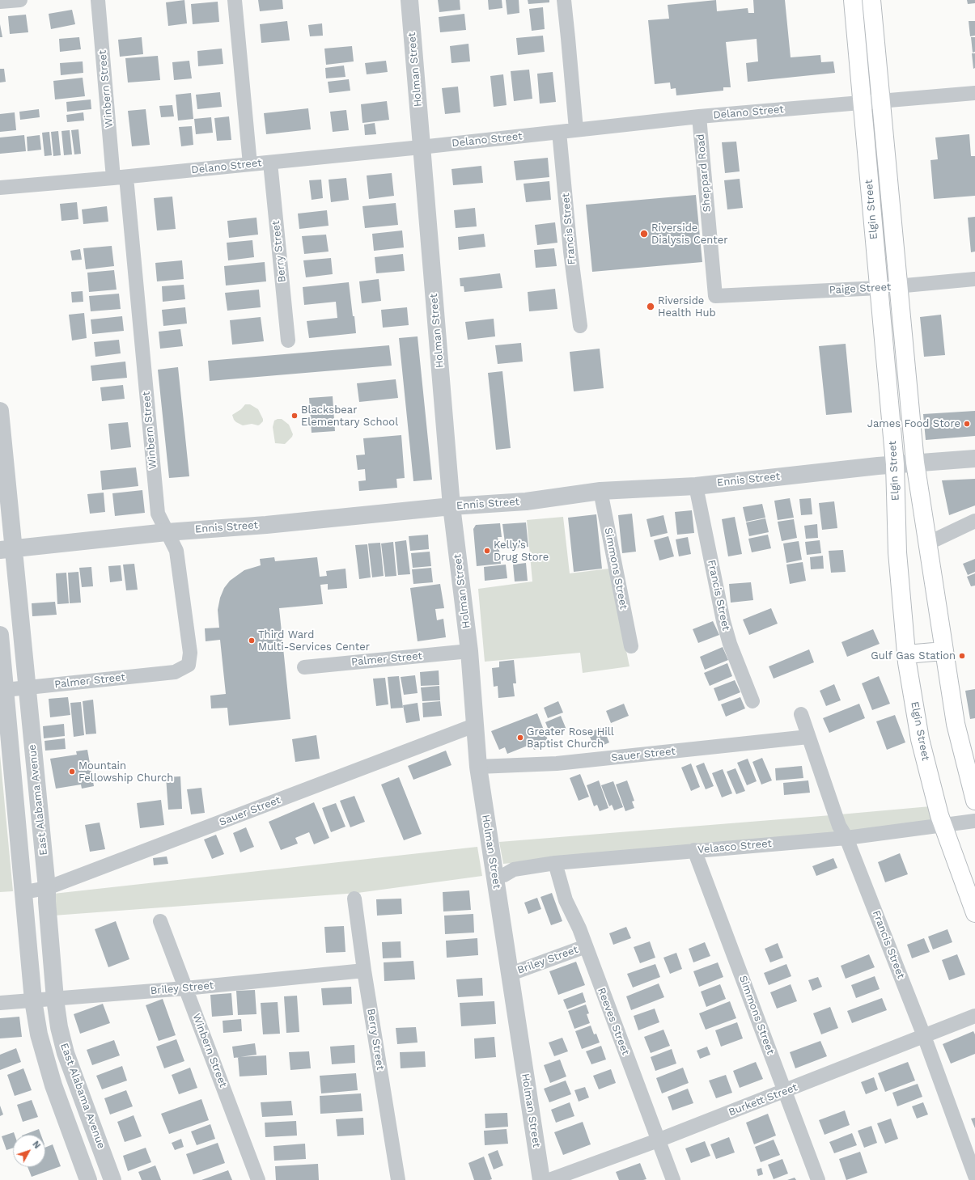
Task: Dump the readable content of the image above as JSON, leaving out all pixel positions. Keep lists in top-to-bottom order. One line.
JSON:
{"streets":{"main road":["Elgin Street"],"street":["Holman Street","Winbern Street","Delano Street","Sheppard Road","Francis Street","Berry Street","Paige Street","Ennis Street","Simmons Street","Palmer Street","Sauer Street","East Alabama Avenue","Velasco Street","Briley Street","Reeves Street","Burkett Street"]},"crossings":[["Holman Street","Delano Street"],["Holman Street","Ennis Street"],["Holman Street","Palmer Street"],["Holman Street","Sauer Street"],["Holman Street","Velasco Street"],["Holman Street","Briley Street"],["Winbern Street","Delano Street"],["Winbern Street","Ennis Street"],["Winbern Street","Palmer Street"],["Winbern Street","Briley Street"],["Delano Street","Sheppard Road"],["Delano Street","Elgin Street"],["Delano Street","Francis Street"],["Delano Street","Berry Street"],["Sheppard Road","Paige Street"],["Elgin Street","Paige Street"],["Elgin Street","Ennis Street"],["Elgin Street","Velasco Street"],["Francis Street","Ennis Street"],["Francis Street","Sauer Street"],["Francis Street","Velasco Street"],["Francis Street","Burkett Street"],["Berry Street","Briley Street"],["Ennis Street","Simmons Street"],["Ennis Street","East Alabama Avenue"],["Simmons Street","Velasco Street"],["Simmons Street","Burkett Street"],["Palmer Street","East Alabama Avenue"],["Sauer Street","East Alabama Avenue"],["East Alabama Avenue","Briley Street"],["Velasco Street","Reeves Street"],["Briley Street","Reeves Street"],["Reeves Street","Burkett Street"]],"places":["Riverside Dialysis Center","Riverside Health Hub","Blacksbear Elementary School","James Food Store","Kelly’s Drug Store","Third Ward Multi-Services Center","Gulf Gas Station","Greater Rose Hill Baptist Church","Mountain Fellowship Church"],"north":"top right"}
